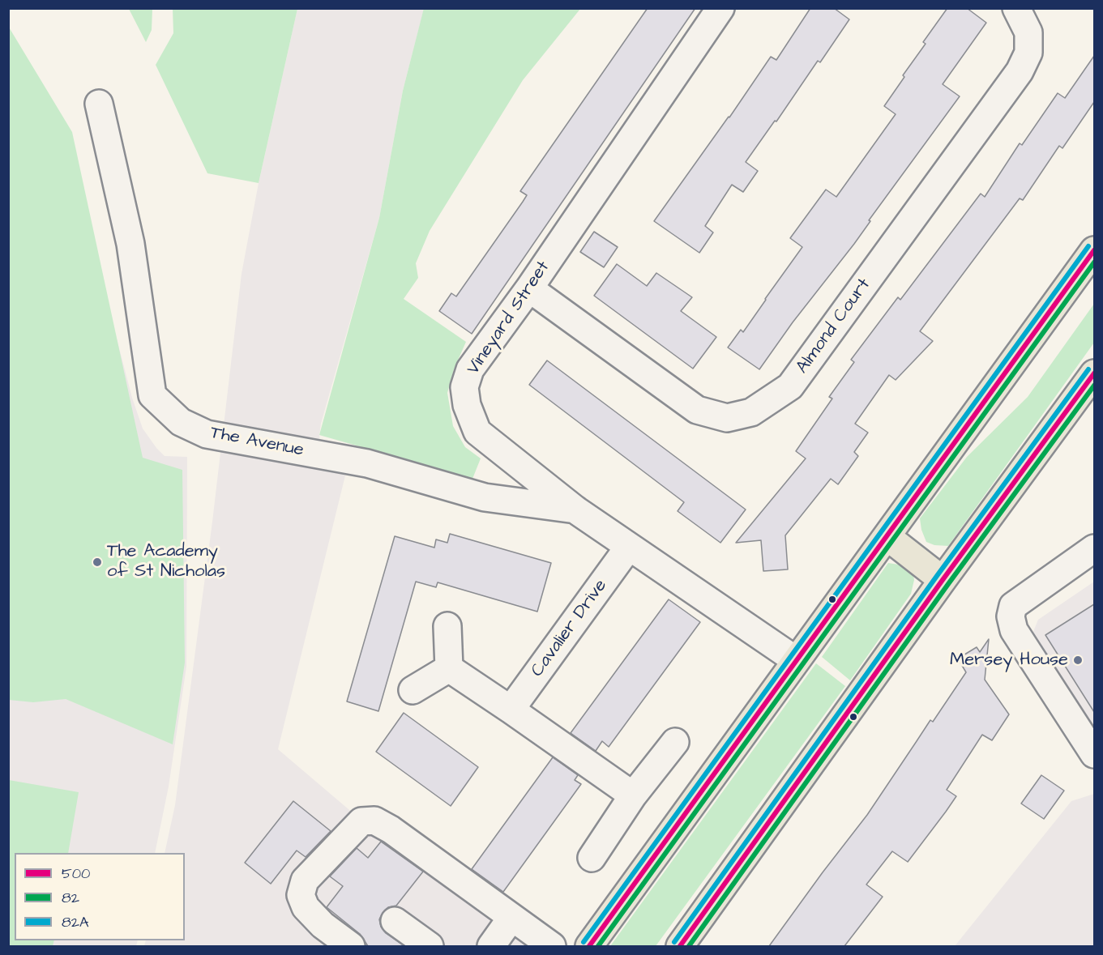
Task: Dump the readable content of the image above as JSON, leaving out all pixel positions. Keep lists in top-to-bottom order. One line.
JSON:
{"streets":{"street":["Vineyard Street","Almond Court","The Avenue","Cavalier Drive"]},"crossings":[["Vineyard Street","Almond Court"],["Vineyard Street","The Avenue"],["Vineyard Street","Cavalier Drive"]],"places":["The Academy of St Nicholas","Mersey House"],"lines":["transit line 82A","transit line 500","transit line 82"],"legend":["500","82","82A"]}
